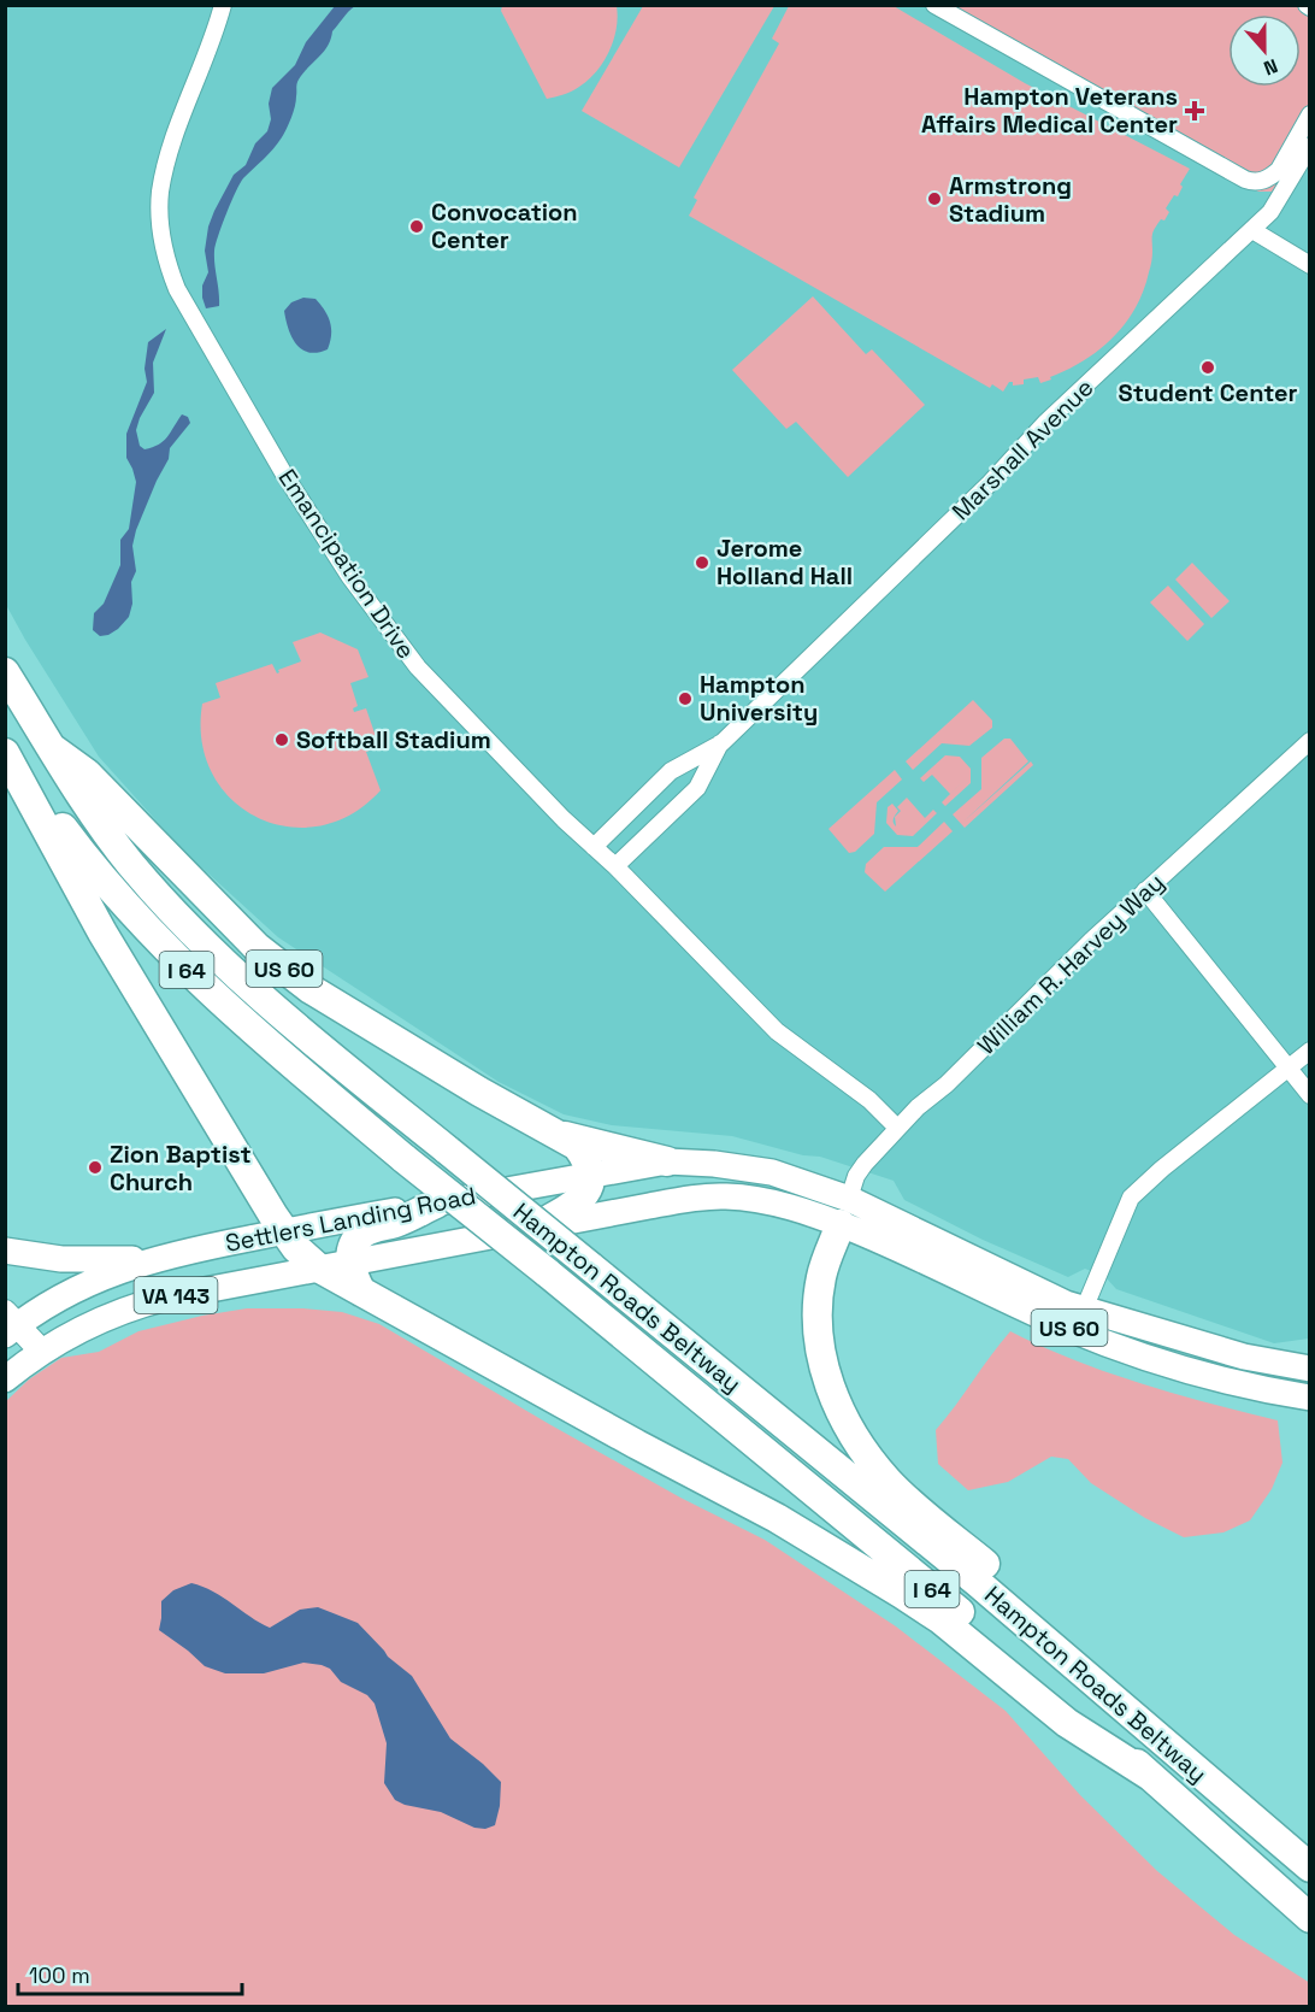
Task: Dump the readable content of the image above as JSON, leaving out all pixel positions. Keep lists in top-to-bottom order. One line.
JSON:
{"streets":{"highway":["US 60","I 64","Hampton Roads Beltway"],"main road":["Settlers Landing Road","VA 143"],"street":["Marshall Avenue","Emancipation Drive","William R. Harvey Way"]},"crossings":[["Marshall Avenue","Emancipation Drive"],["Emancipation Drive","William R. Harvey Way"],["William R. Harvey Way","Settlers Landing Road"],["US 60","Settlers Landing Road"],["US 60","Hampton Roads Beltway"],["Settlers Landing Road","VA 143"]],"places":{"health":["Hampton Veterans Affairs Medical Center"],"other":["Armstrong Stadium","Convocation Center","Student Center","Jerome Holland Hall","Hampton University","Softball Stadium","Zion Baptist Church"]},"scale_bar":"100 m","north":"bottom"}
